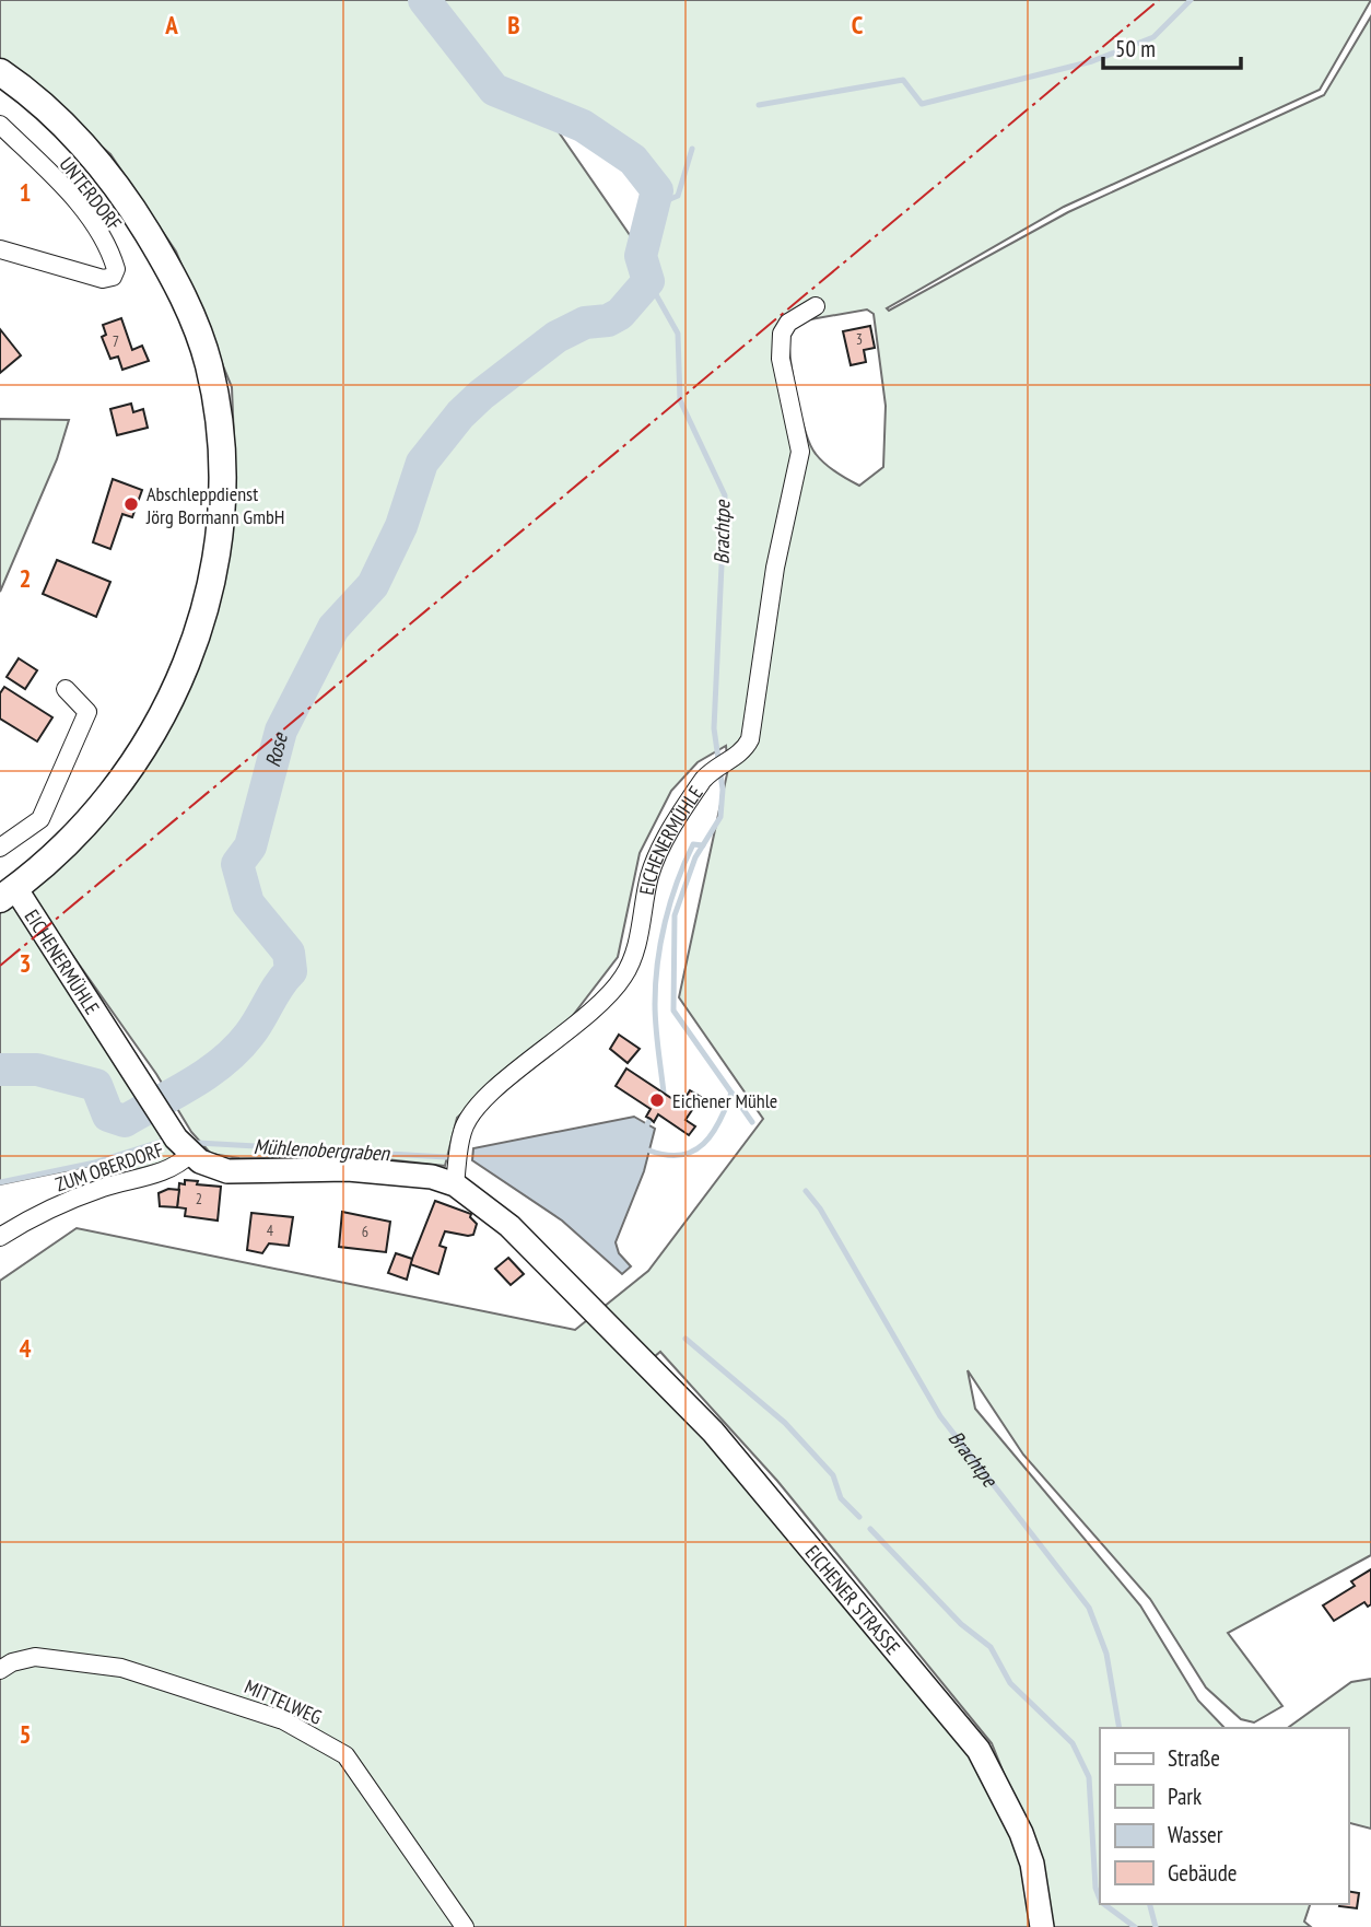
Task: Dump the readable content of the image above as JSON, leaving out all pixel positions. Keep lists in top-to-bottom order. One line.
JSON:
{"streets":{"main road":["EICHENERMÜHLE","EICHENER STRASSE"],"street":["UNTERDORF","ZUM OBERDORF","MITTELWEG"]},"crossings":[["EICHENERMÜHLE","ZUM OBERDORF"],["EICHENERMÜHLE","EICHENER STRASSE"]],"water":["Brachtpe","Rose","Mühlenobergraben"],"places":["Abschleppdienst Jörg Bormann GmbH","Eichener Mühle"],"house_numbers":["3","7","2","4","6"],"legend":["Straße","Park","Wasser","Gebäude"],"scale_bar":"50 m","grid":{"columns":["A","B","C"],"rows":["1","2","3","4","5"]}}
